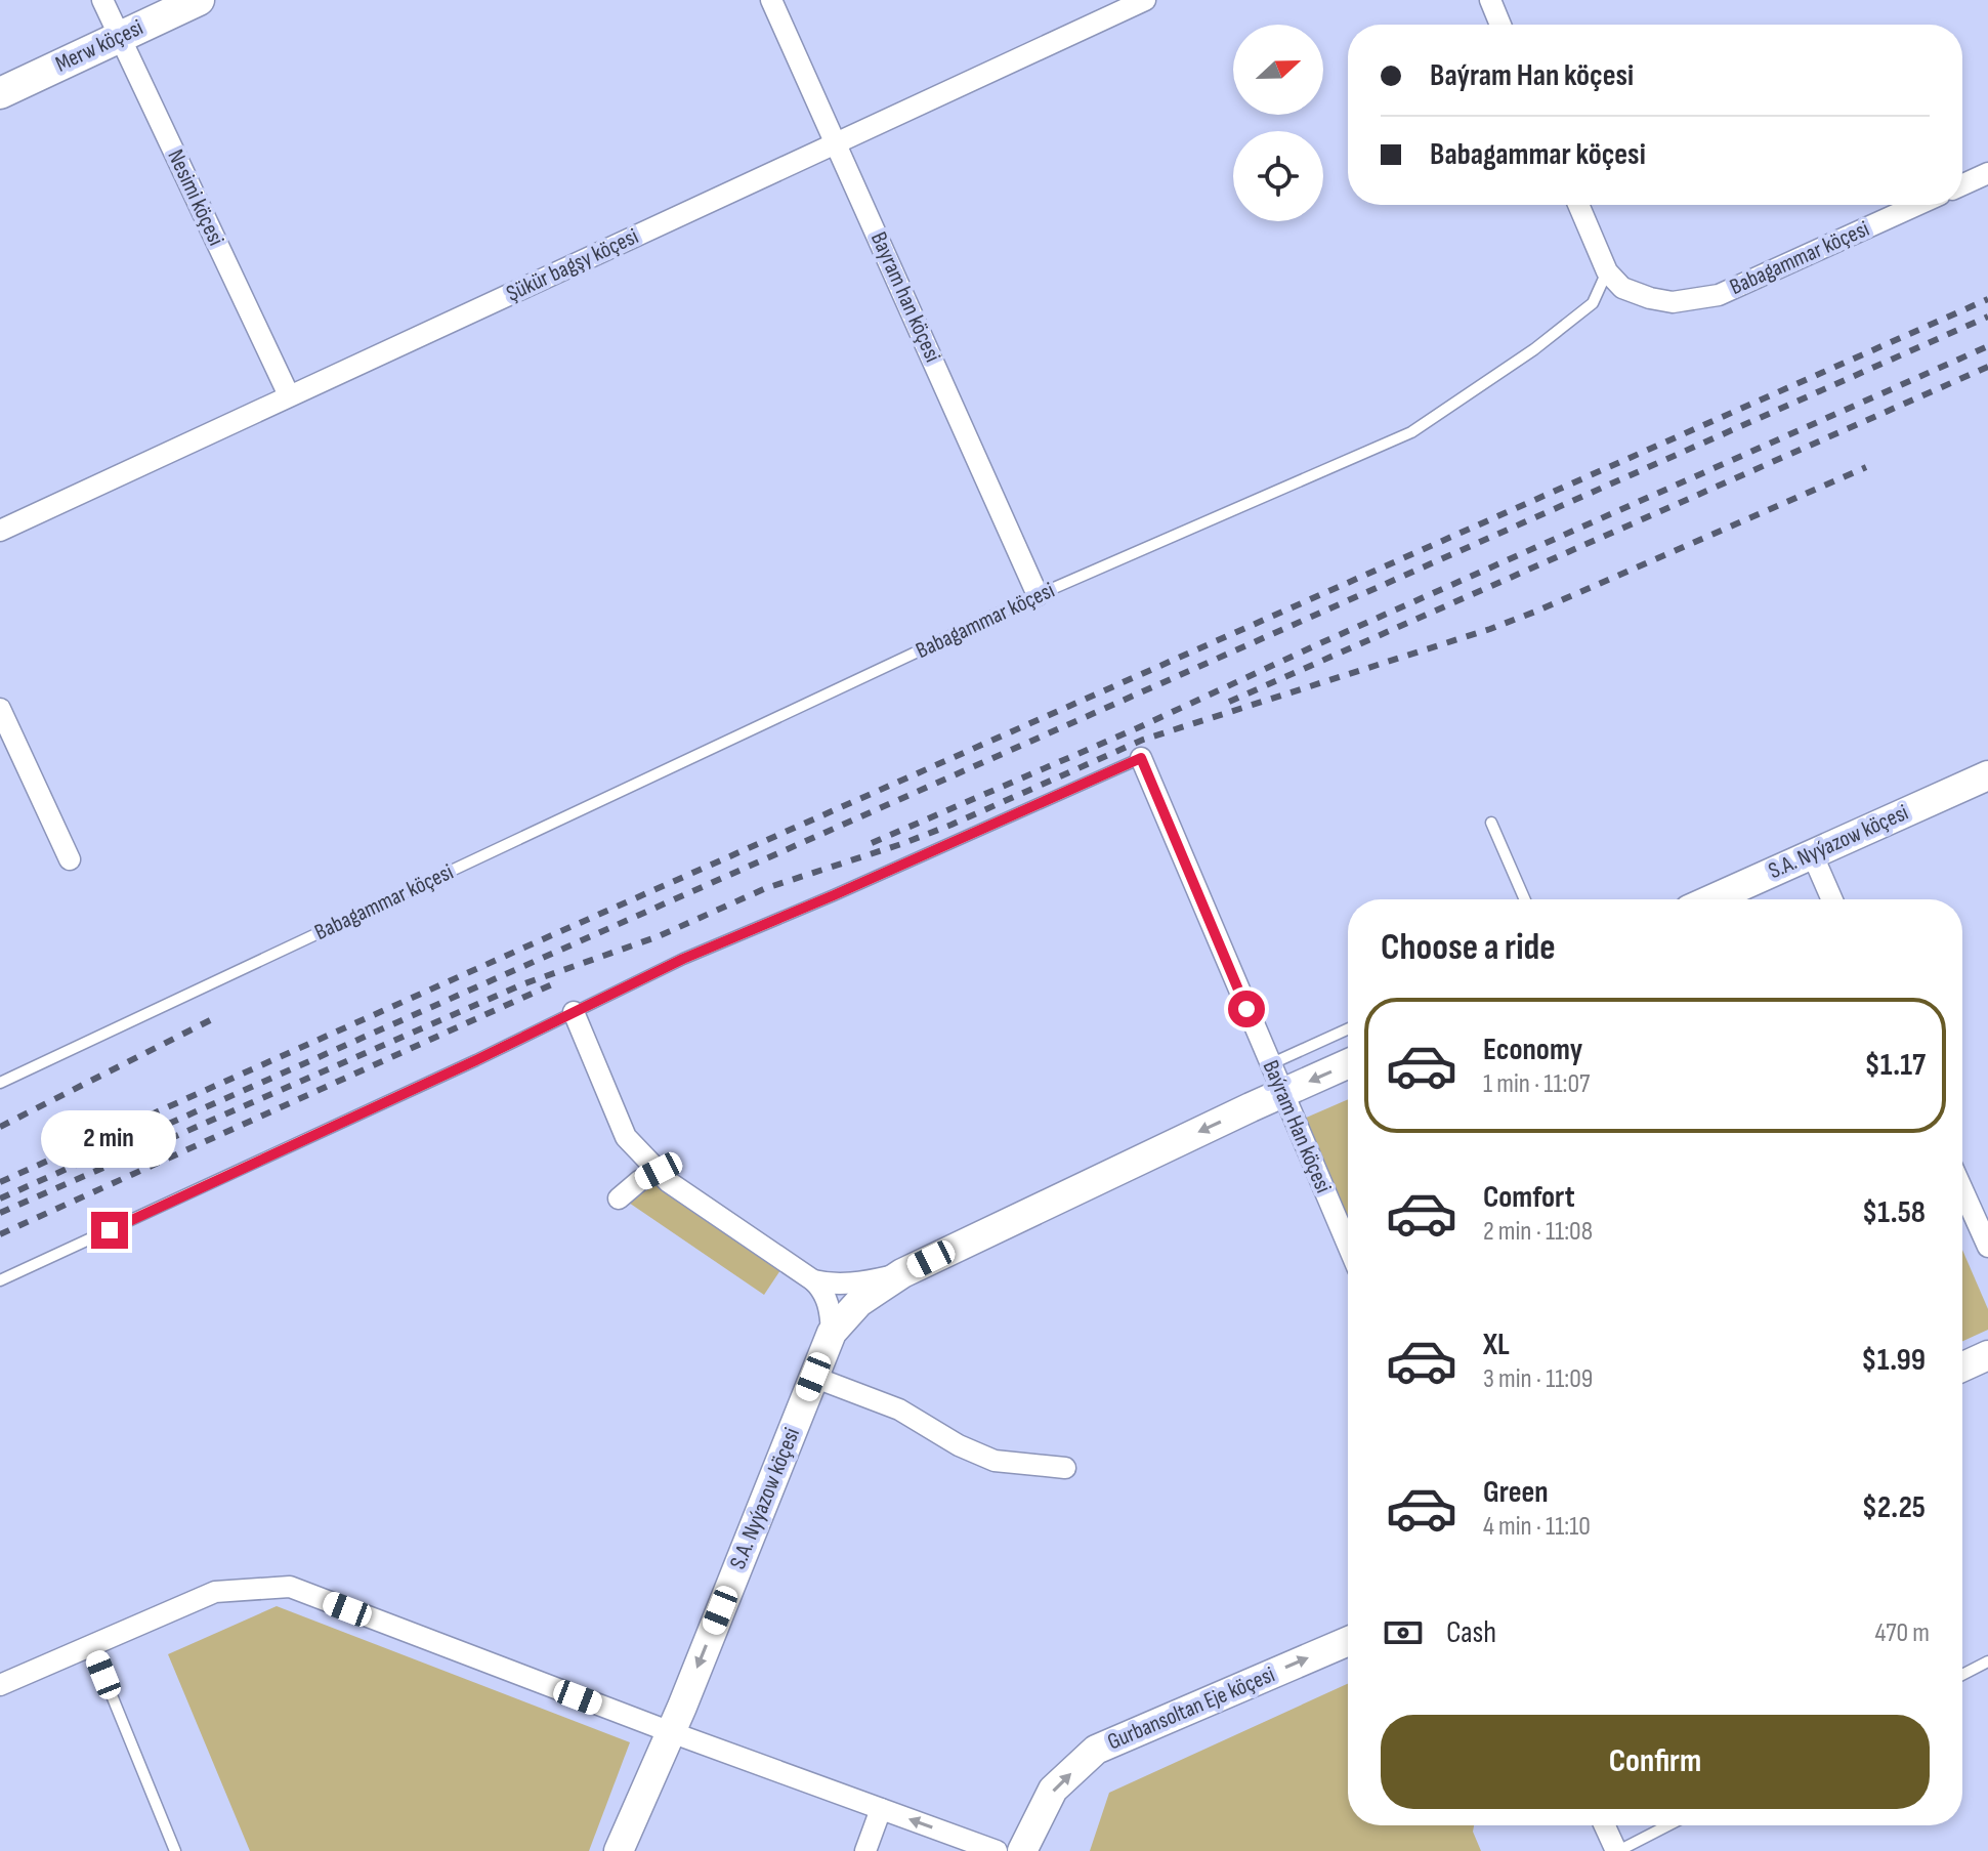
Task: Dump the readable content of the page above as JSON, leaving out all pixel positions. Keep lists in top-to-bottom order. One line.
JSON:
{"streets":{"main road":["Merw köçesi"],"street":["Nesimi köçesi","Babagammar köçesi","Şükür bagşy köçesi","Bayram han köçesi","S.A. Nyýazow köçesi","Baýram Han köçesi","Gurbansoltan Eje köçesi"]},"crossings":[["Merw köçesi","Nesimi köçesi"],["Nesimi köçesi","Şükür bagşy köçesi"],["Babagammar köçesi","Bayram han köçesi"],["Şükür bagşy köçesi","Bayram han köçesi"],["S.A. Nyýazow köçesi","Baýram Han köçesi"]],"one_way":["S.A. Nyýazow köçesi","Gurbansoltan Eje köçesi"],"north":"right","page":{"banner":["Baýram Han köçesi","Babagammar köçesi"],"heading":"Choose a ride","list":[{"name":"Economy","note":"1 min · 11:07","value":"$1.17"},{"name":"Comfort","note":"2 min · 11:08","value":"$1.58"},{"name":"XL","note":"3 min · 11:09","value":"$1.99"},{"name":"Green","note":"4 min · 11:10","value":"$2.25"}],"bubble":"2 min","pay":["Cash","470 m"],"buttons":"Confirm"}}
